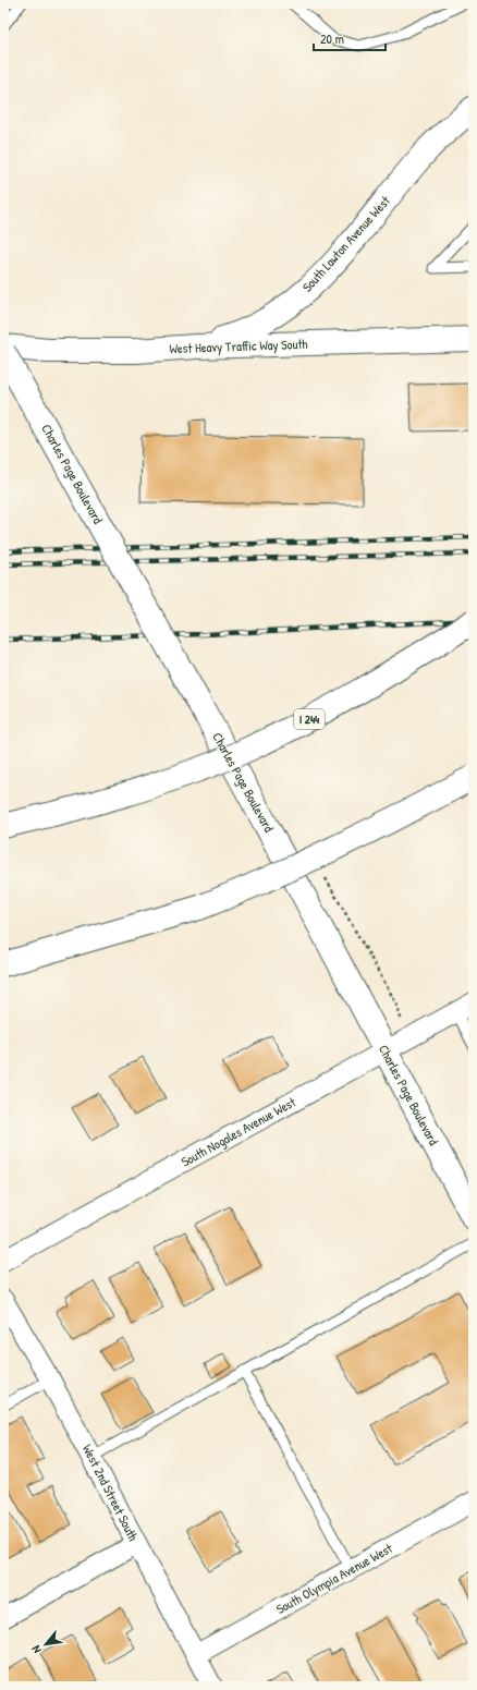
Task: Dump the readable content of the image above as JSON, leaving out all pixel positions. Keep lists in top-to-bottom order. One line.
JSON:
{"streets":{"main road":["South Lawton Avenue West","West Heavy Traffic Way South","Charles Page Boulevard","I 244"],"street":["South Nogales Avenue West","West 2nd Street South","South Olympia Avenue West"]},"crossings":[["South Lawton Avenue West","West Heavy Traffic Way South"],["Charles Page Boulevard","South Nogales Avenue West"],["West 2nd Street South","South Olympia Avenue West"]],"scale_bar":"20 m","north":"bottom left"}
